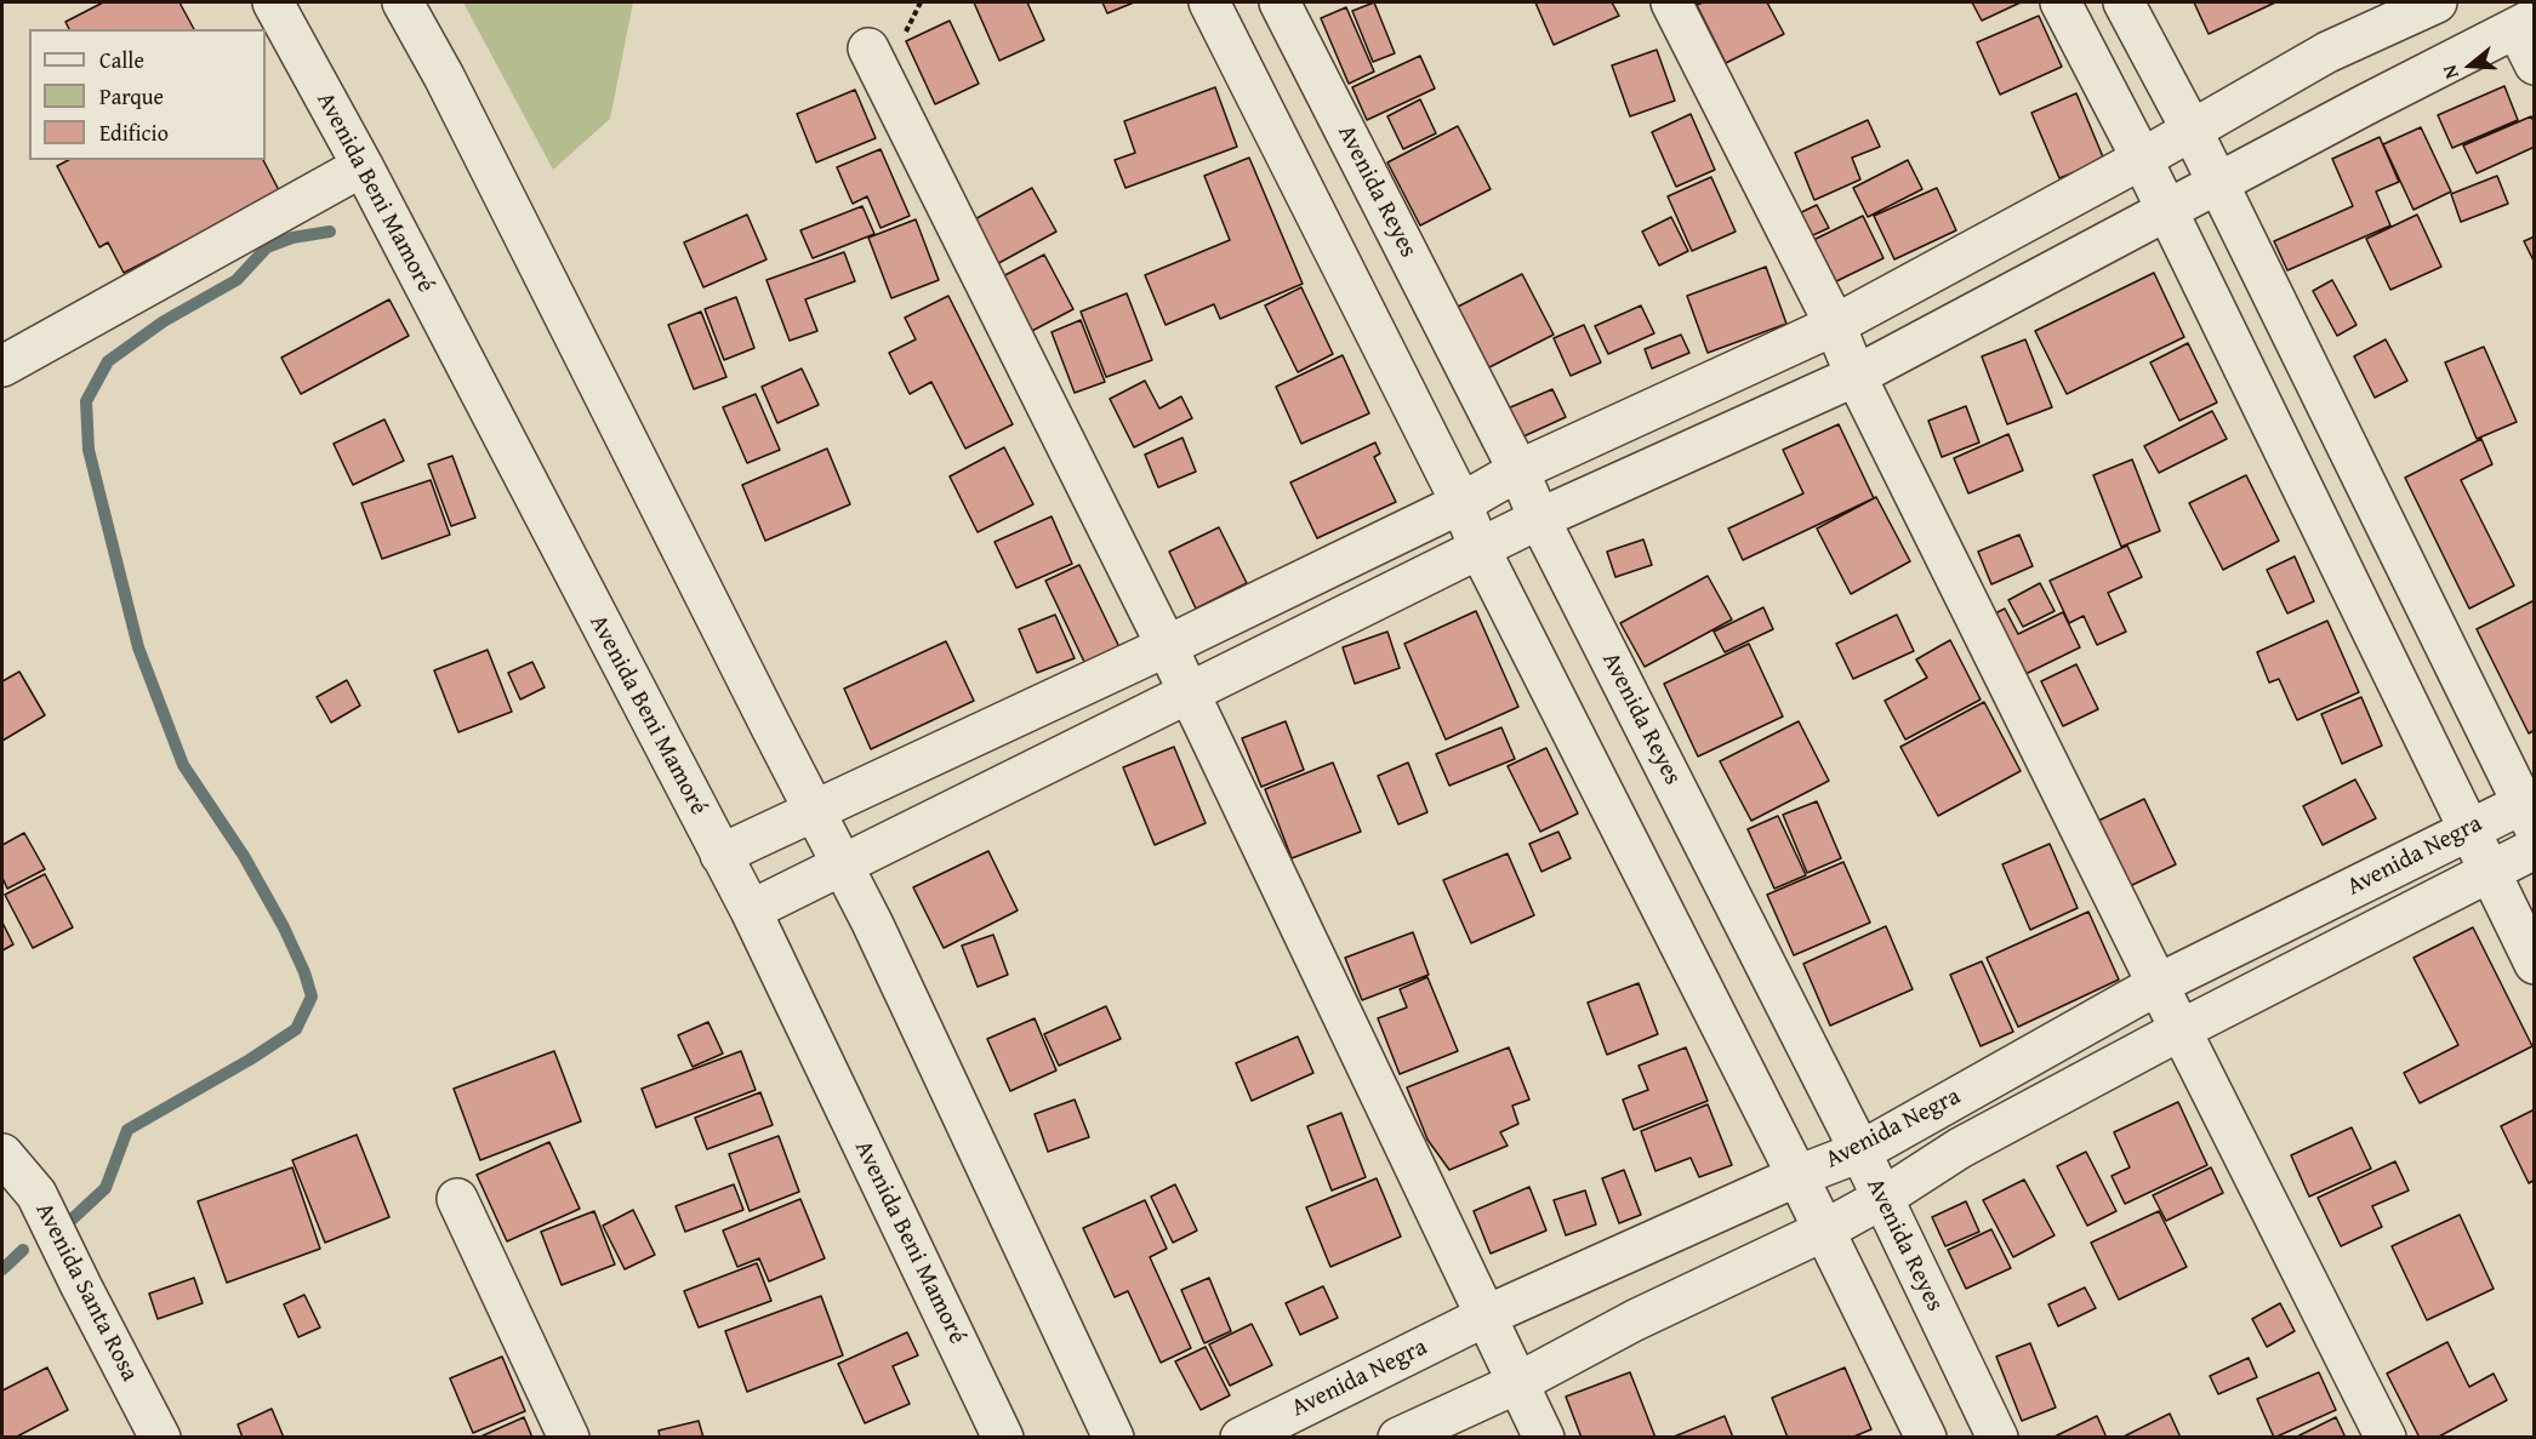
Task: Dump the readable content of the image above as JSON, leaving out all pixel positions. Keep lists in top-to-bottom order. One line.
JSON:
{"streets":{"street":["Avenida Reyes","Avenida Beni Mamoré","Avenida Negra","Avenida Santa Rosa"]},"crossings":[["Avenida Reyes","Avenida Negra"]],"legend":["Calle","Parque","Edificio"],"north":"left"}
